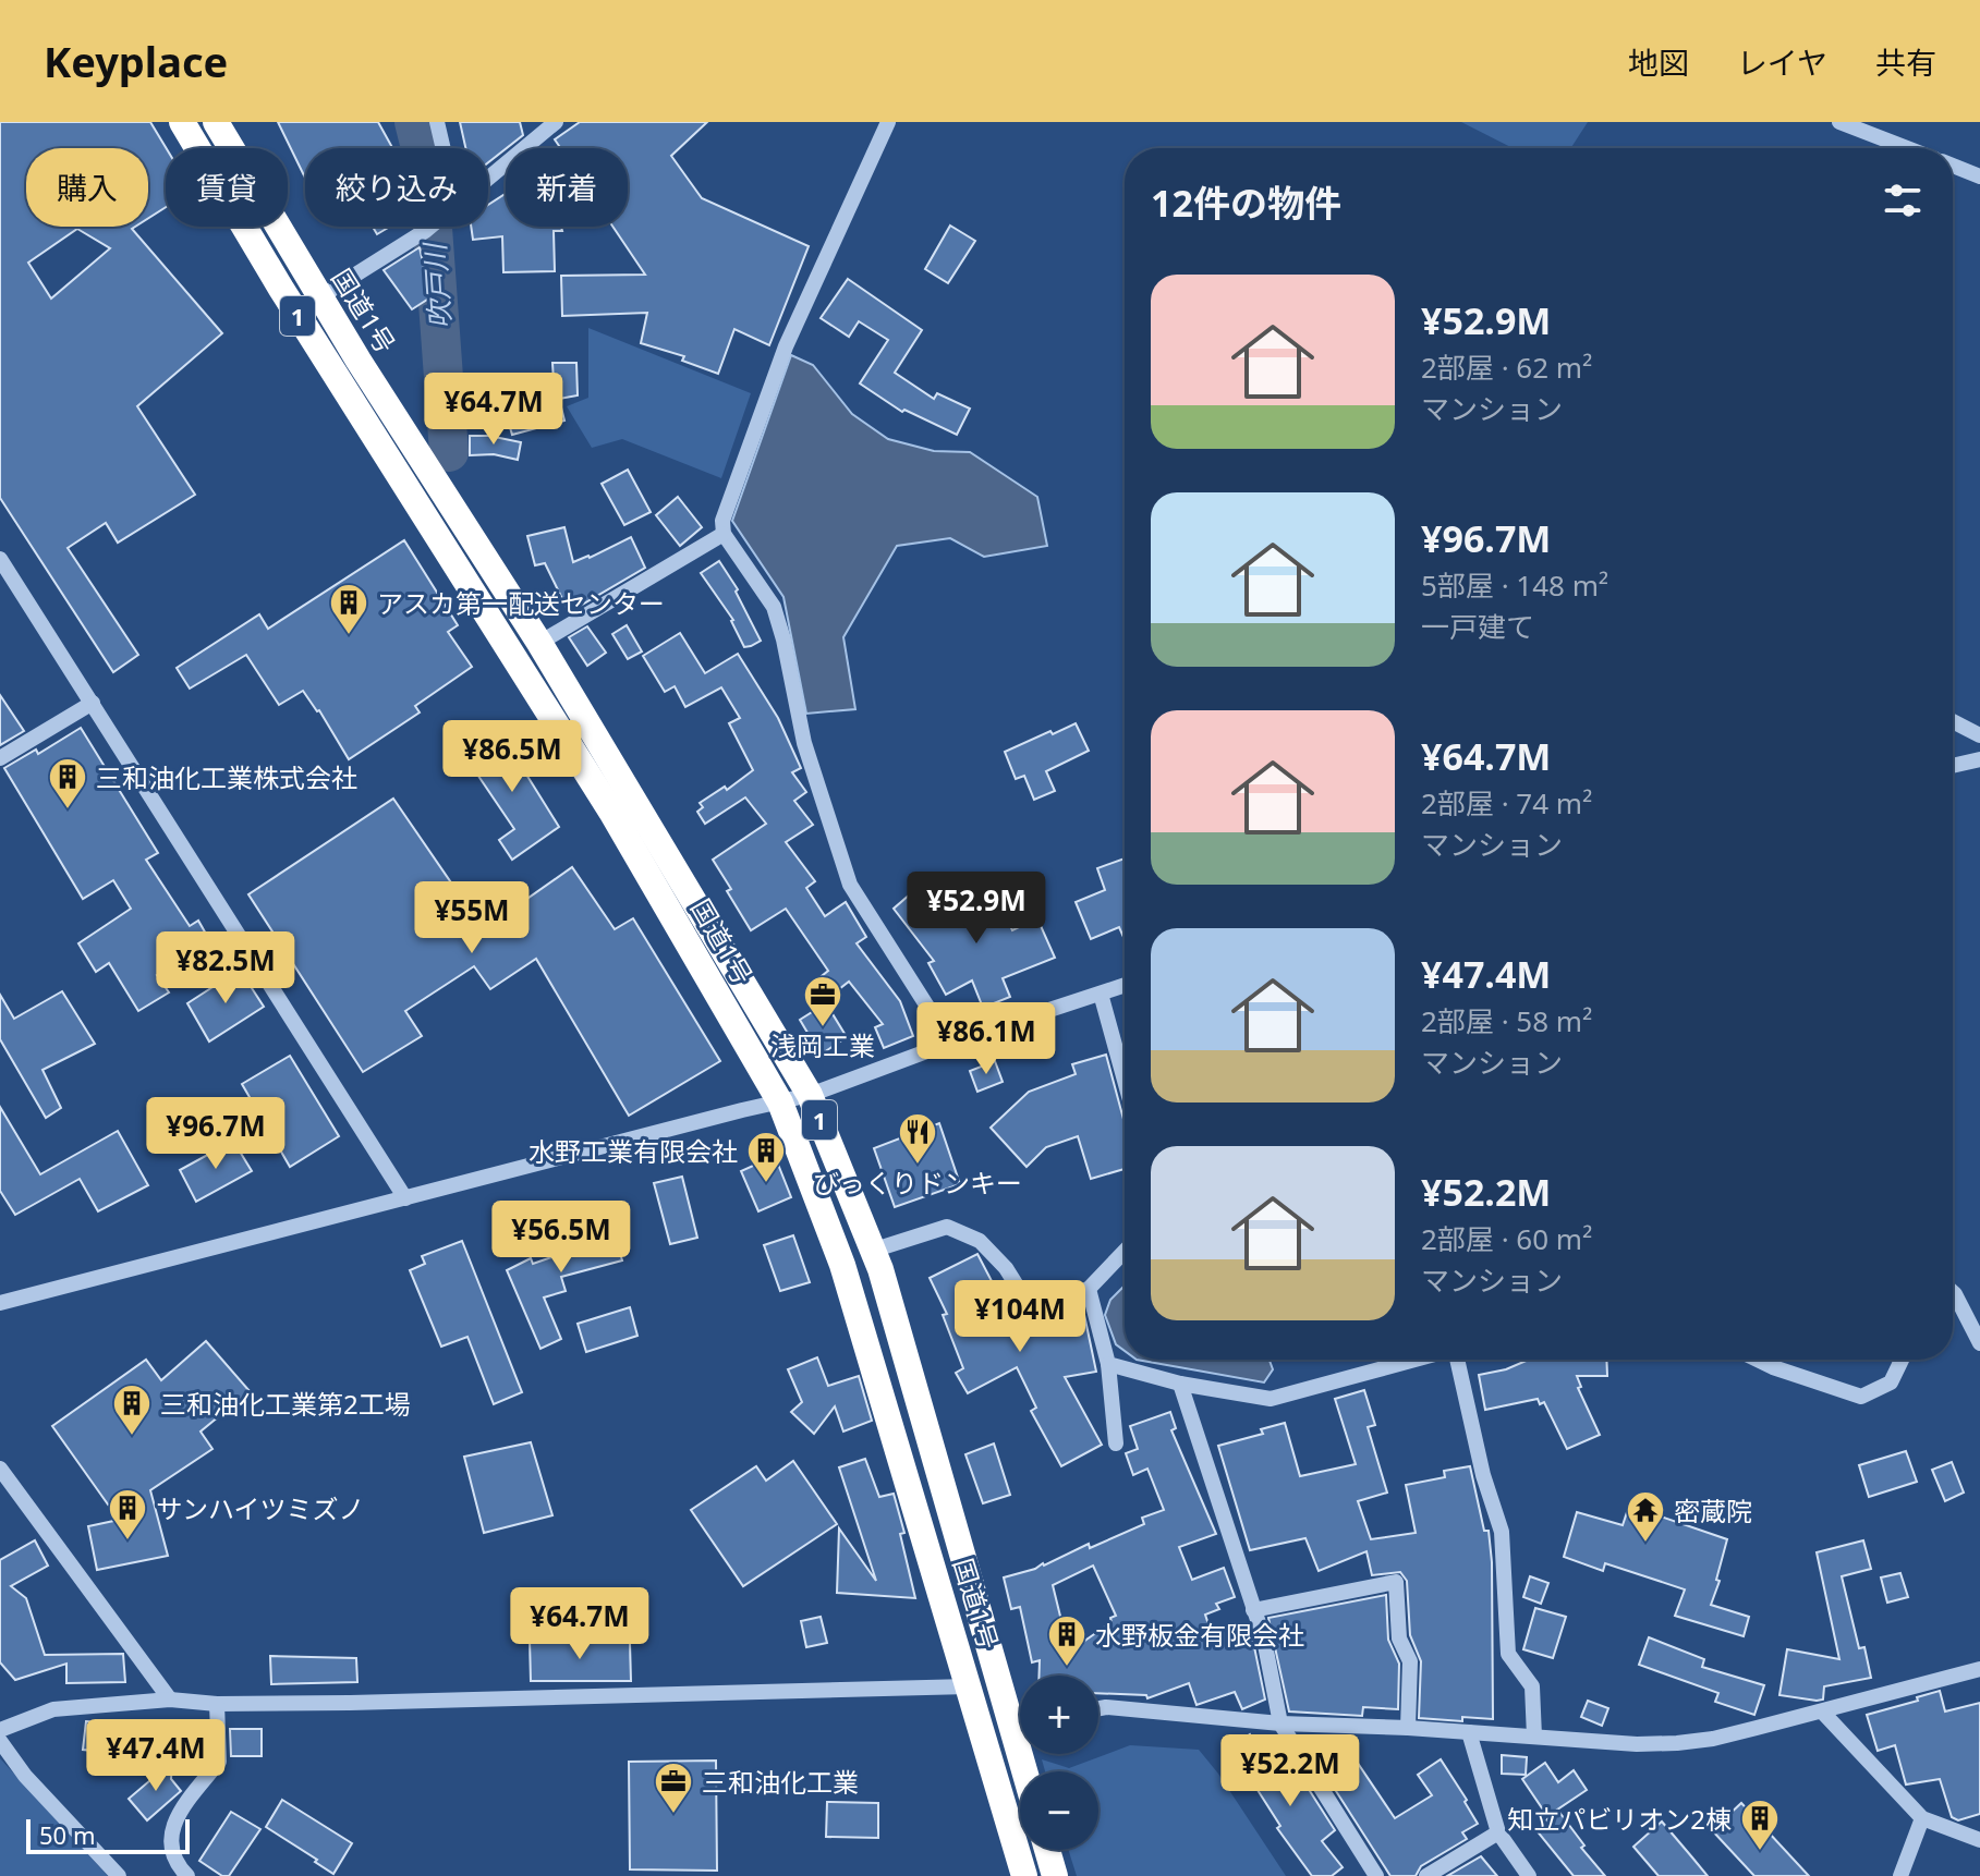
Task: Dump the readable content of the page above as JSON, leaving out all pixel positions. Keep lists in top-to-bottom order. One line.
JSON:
{"streets":{"highway":["国道1号","1"]},"water":["吹戸川"],"places":{"building":["アスカ第一配送センター","三和油化工業株式会社","水野工業有限会社","三和油化工業第2工場","サンハイツミズノ","水野板金有限会社","知立パビリオン2棟"],"office":["浅岡工業","三和油化工業"],"restaurant":["びっくりドンキー"],"temple":["密蔵院"]},"scale_bar":"50 m","page":{"header":"Keyplace","nav":["地図","レイヤ","共有"],"chip":["購入","賃貸","絞り込み","新着"],"heading":"12件の物件","list":[{"name":"¥52.9M","note":"2部屋 · 62 m² · マンション"},{"name":"¥96.7M","note":"5部屋 · 148 m² · 一戸建て"},{"name":"¥64.7M","note":"2部屋 · 74 m² · マンション"},{"name":"¥47.4M","note":"2部屋 · 58 m² · マンション"},{"name":"¥52.2M","note":"2部屋 · 60 m² · マンション"}],"price":["¥64.7M","¥86.5M","¥52.9M","¥55M","¥82.5M","¥86.1M","¥96.7M","¥56.5M","¥104M","¥64.7M","¥47.4M","¥52.2M"],"map_buttons":["+","−"],"scale":"50 m"}}
